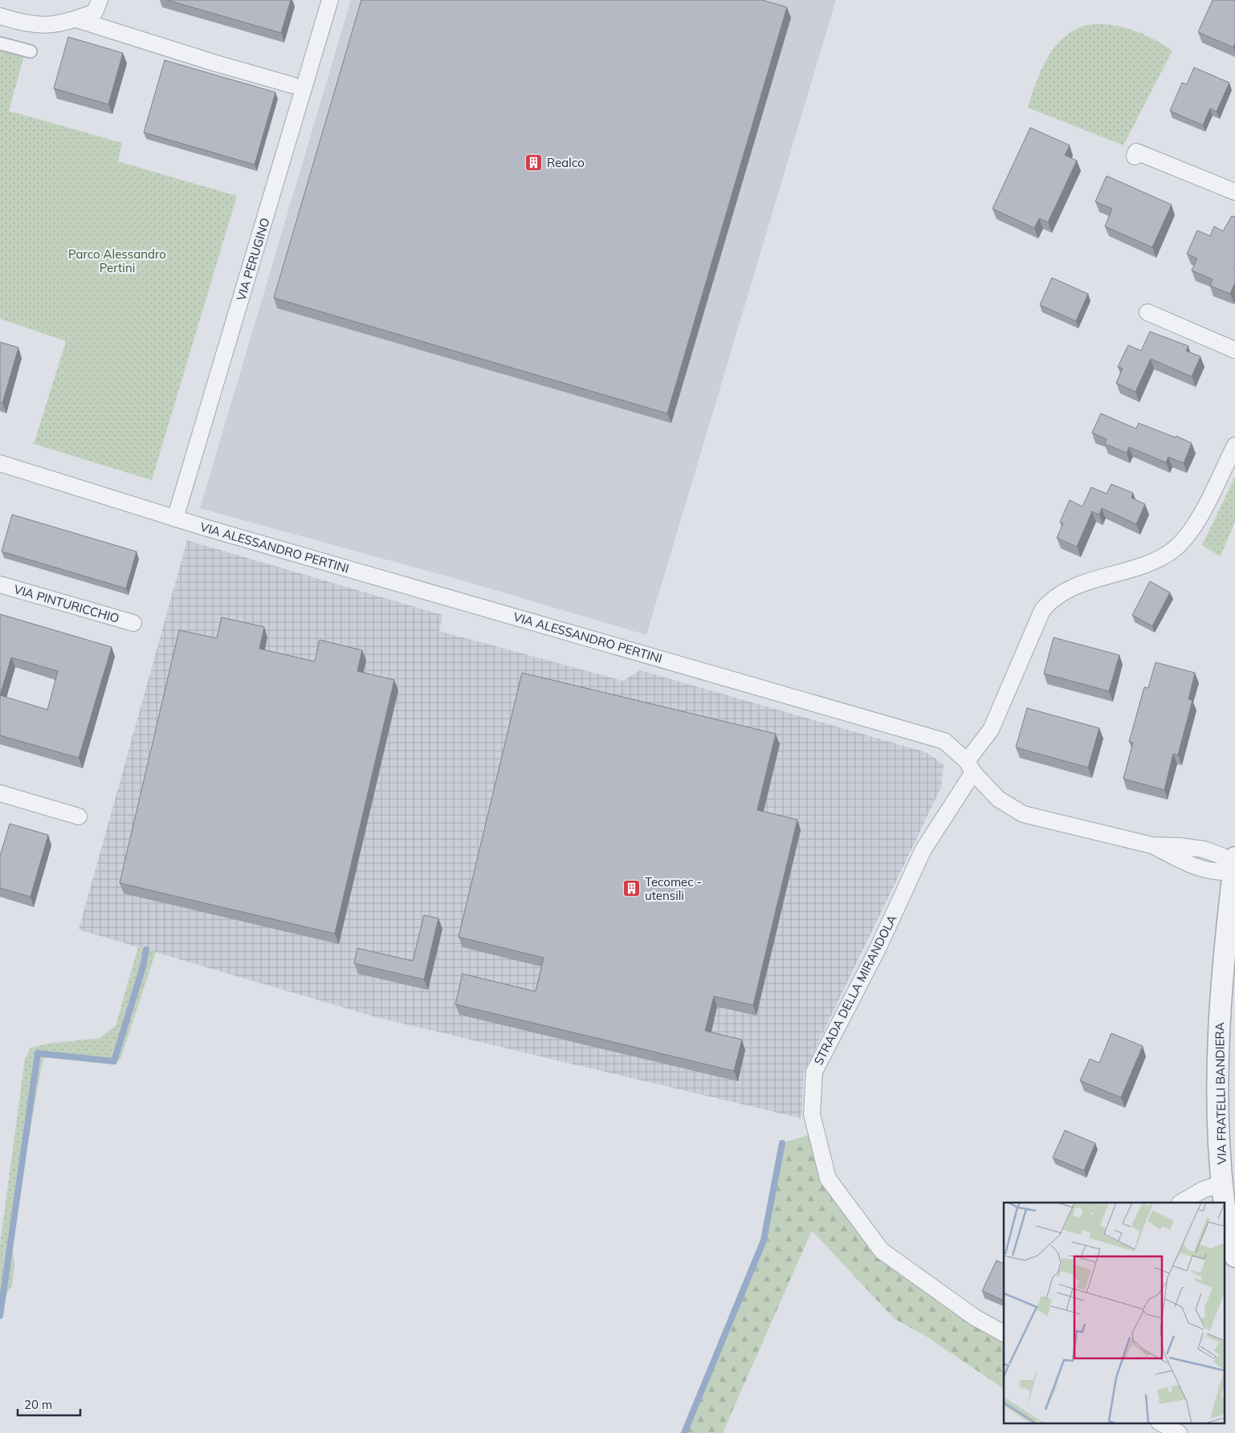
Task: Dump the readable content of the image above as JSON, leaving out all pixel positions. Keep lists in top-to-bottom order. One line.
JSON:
{"streets":{"street":["VIA PERUGINO","VIA ALESSANDRO PERTINI","VIA PINTURICCHIO","STRADA DELLA MIRANDOLA","VIA FRATELLI BANDIERA"]},"crossings":[["VIA PERUGINO","VIA ALESSANDRO PERTINI"],["VIA ALESSANDRO PERTINI","STRADA DELLA MIRANDOLA"],["VIA ALESSANDRO PERTINI","VIA FRATELLI BANDIERA"]],"parks":["Parco Alessandro Pertini"],"places":{"building":["Realco","Tecomec - utensili"]},"scale_bar":"20 m"}
